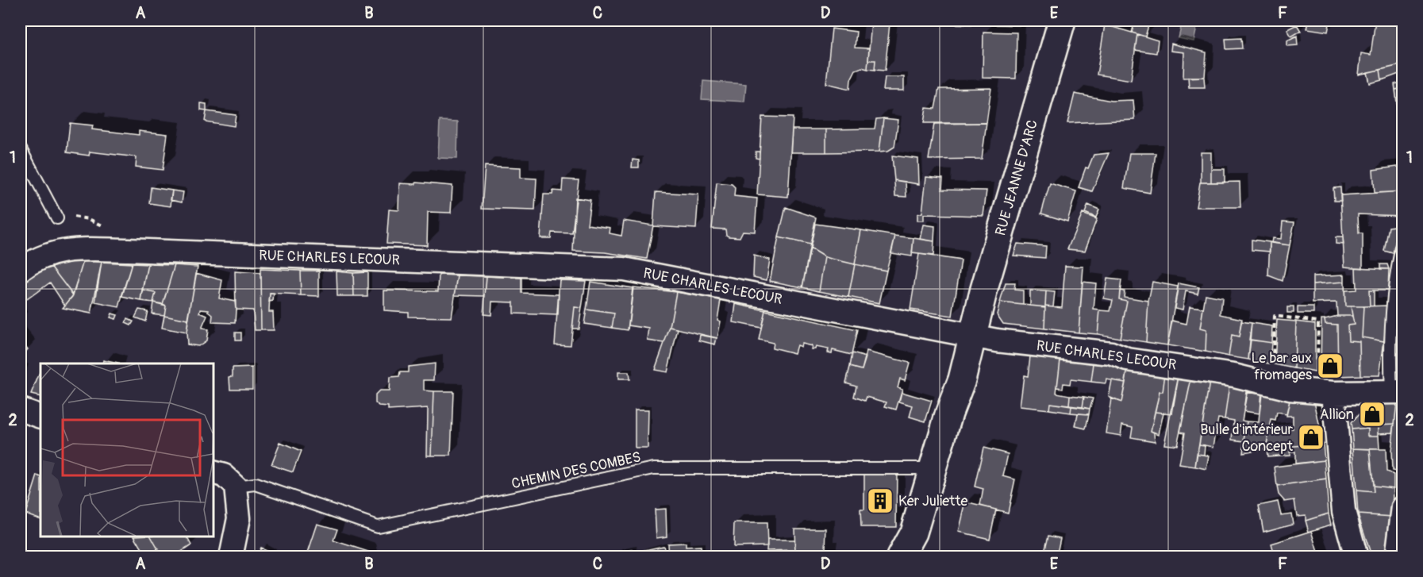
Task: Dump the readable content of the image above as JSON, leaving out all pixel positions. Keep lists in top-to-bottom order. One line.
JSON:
{"streets":{"street":["RUE JEANNE D'ARC","RUE CHARLES LECOUR"],"lane":["CHEMIN DES COMBES"]},"crossings":[["RUE JEANNE D'ARC","RUE CHARLES LECOUR"],["RUE JEANNE D'ARC","CHEMIN DES COMBES"]],"places":{"shop":["Le bar aux fromages","Allion","Bulle d'intérieur Concept"],"building":["Ker Juliette"]},"grid":{"columns":["A","B","C","D","E","F"],"rows":["1","2"]}}
